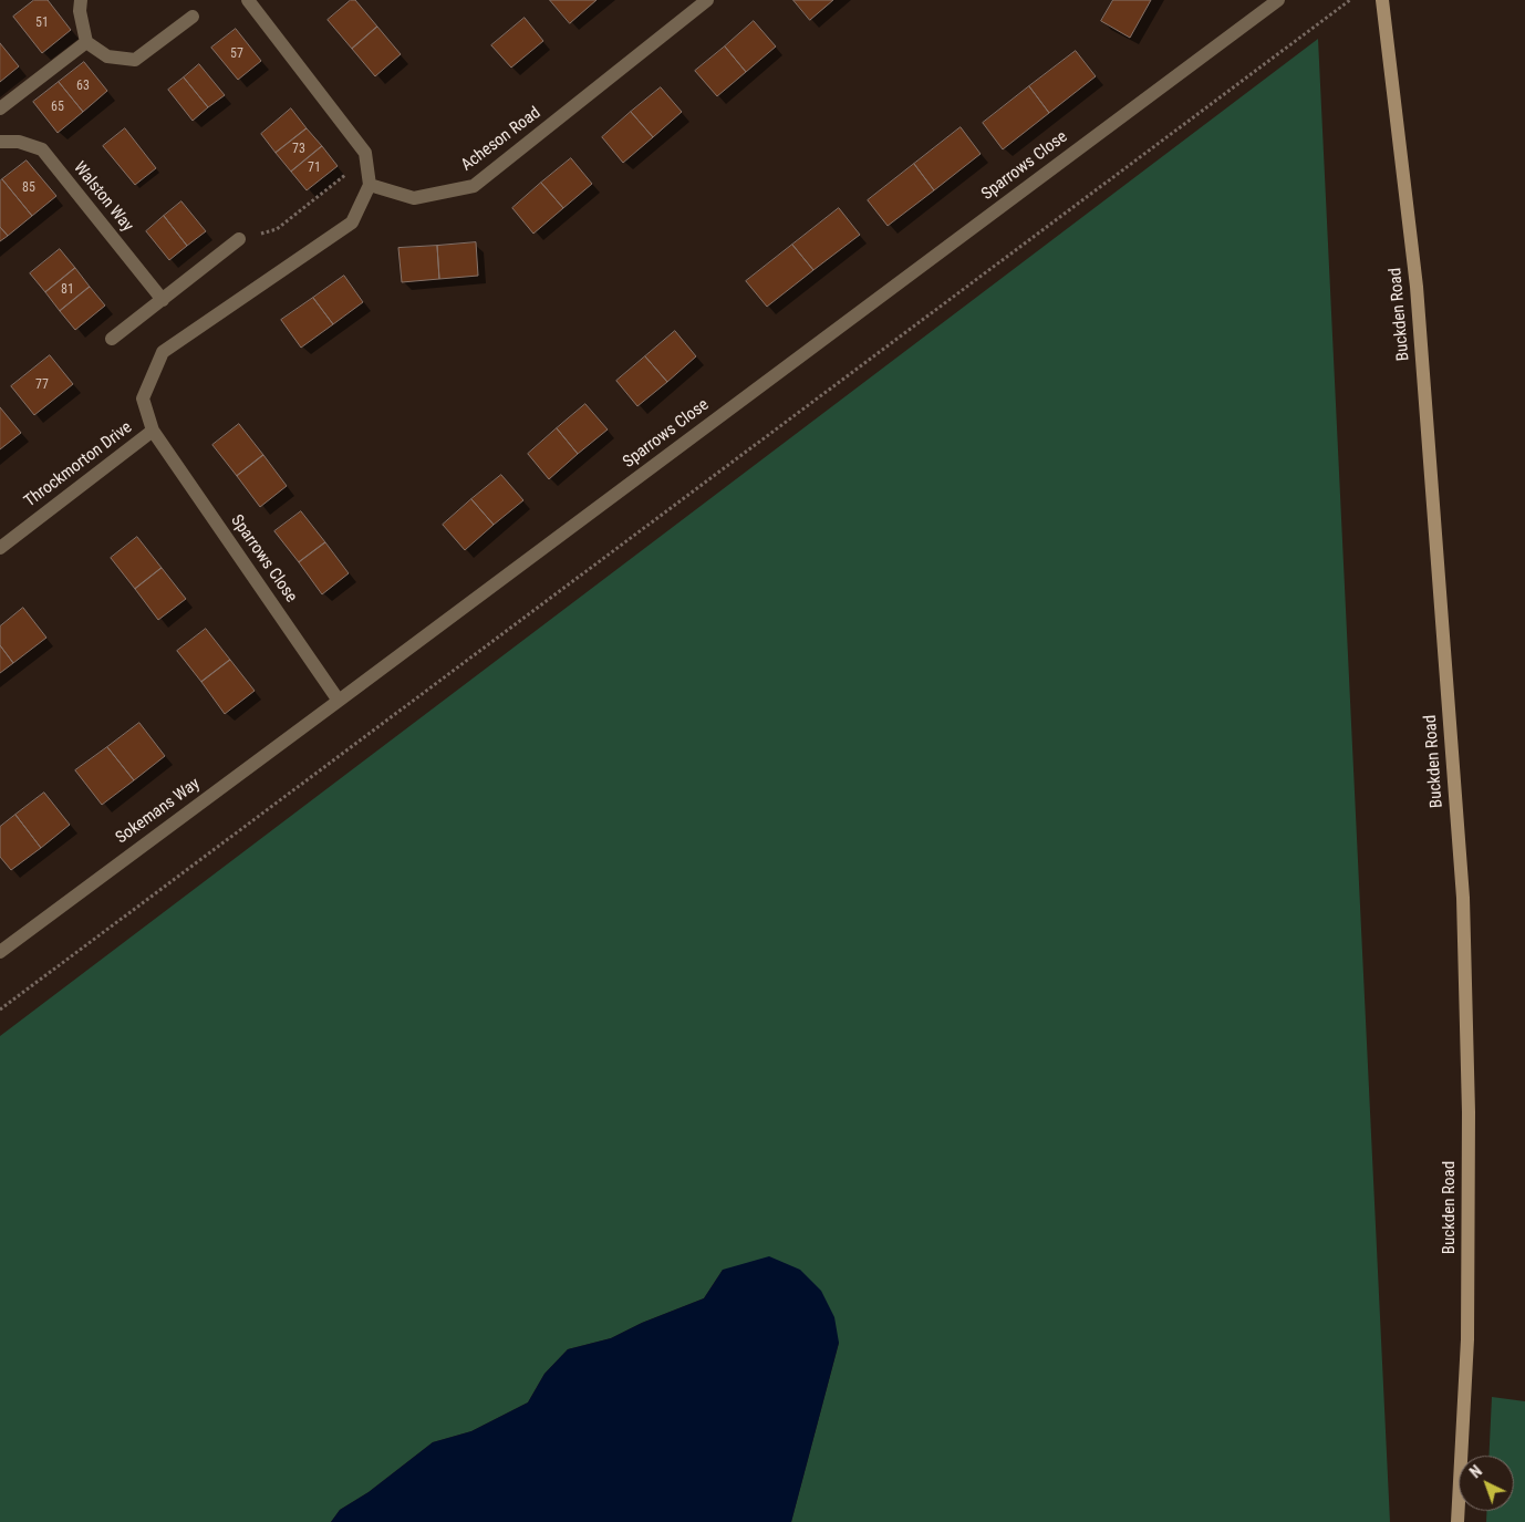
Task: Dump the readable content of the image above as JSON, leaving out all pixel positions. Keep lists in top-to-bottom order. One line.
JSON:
{"streets":{"main road":["Buckden Road"],"street":["Acheson Road","Sparrows Close","Walston Way","Throckmorton Drive","Sokemans Way"]},"crossings":[["Acheson Road","Sparrows Close"],["Sparrows Close","Throckmorton Drive"],["Sparrows Close","Sokemans Way"]],"house_numbers":["51","57","63","65","73","71","85","81","77"],"north":"top left"}
